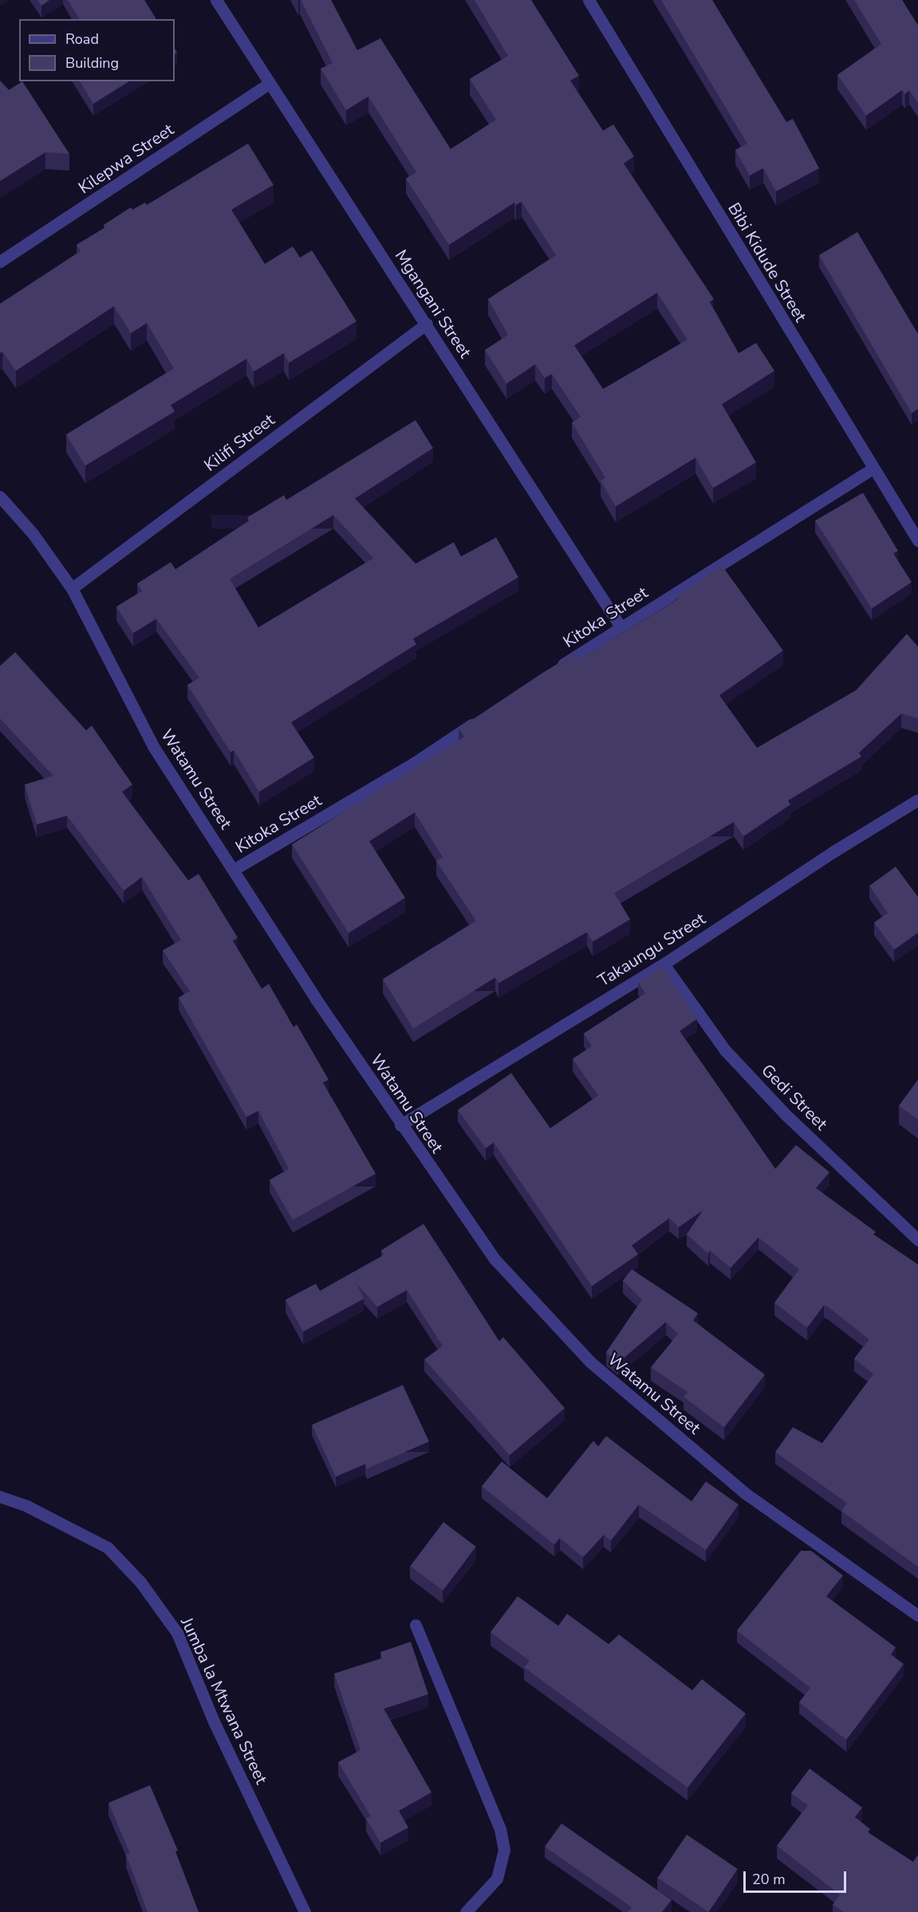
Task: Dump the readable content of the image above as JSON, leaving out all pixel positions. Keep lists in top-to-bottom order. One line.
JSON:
{"streets":{"street":["Kilepwa Street","Bibi Kidude Street","Mgangani Street","Kilifi Street","Kitoka Street","Watamu Street","Takaungu Street","Gedi Street","Jumba la Mtwana Street"]},"crossings":[["Kilepwa Street","Mgangani Street"],["Bibi Kidude Street","Kitoka Street"],["Mgangani Street","Kilifi Street"],["Mgangani Street","Kitoka Street"],["Kilifi Street","Watamu Street"],["Kitoka Street","Watamu Street"],["Watamu Street","Takaungu Street"],["Takaungu Street","Gedi Street"]],"legend":["Road","Building"],"scale_bar":"20 m"}
